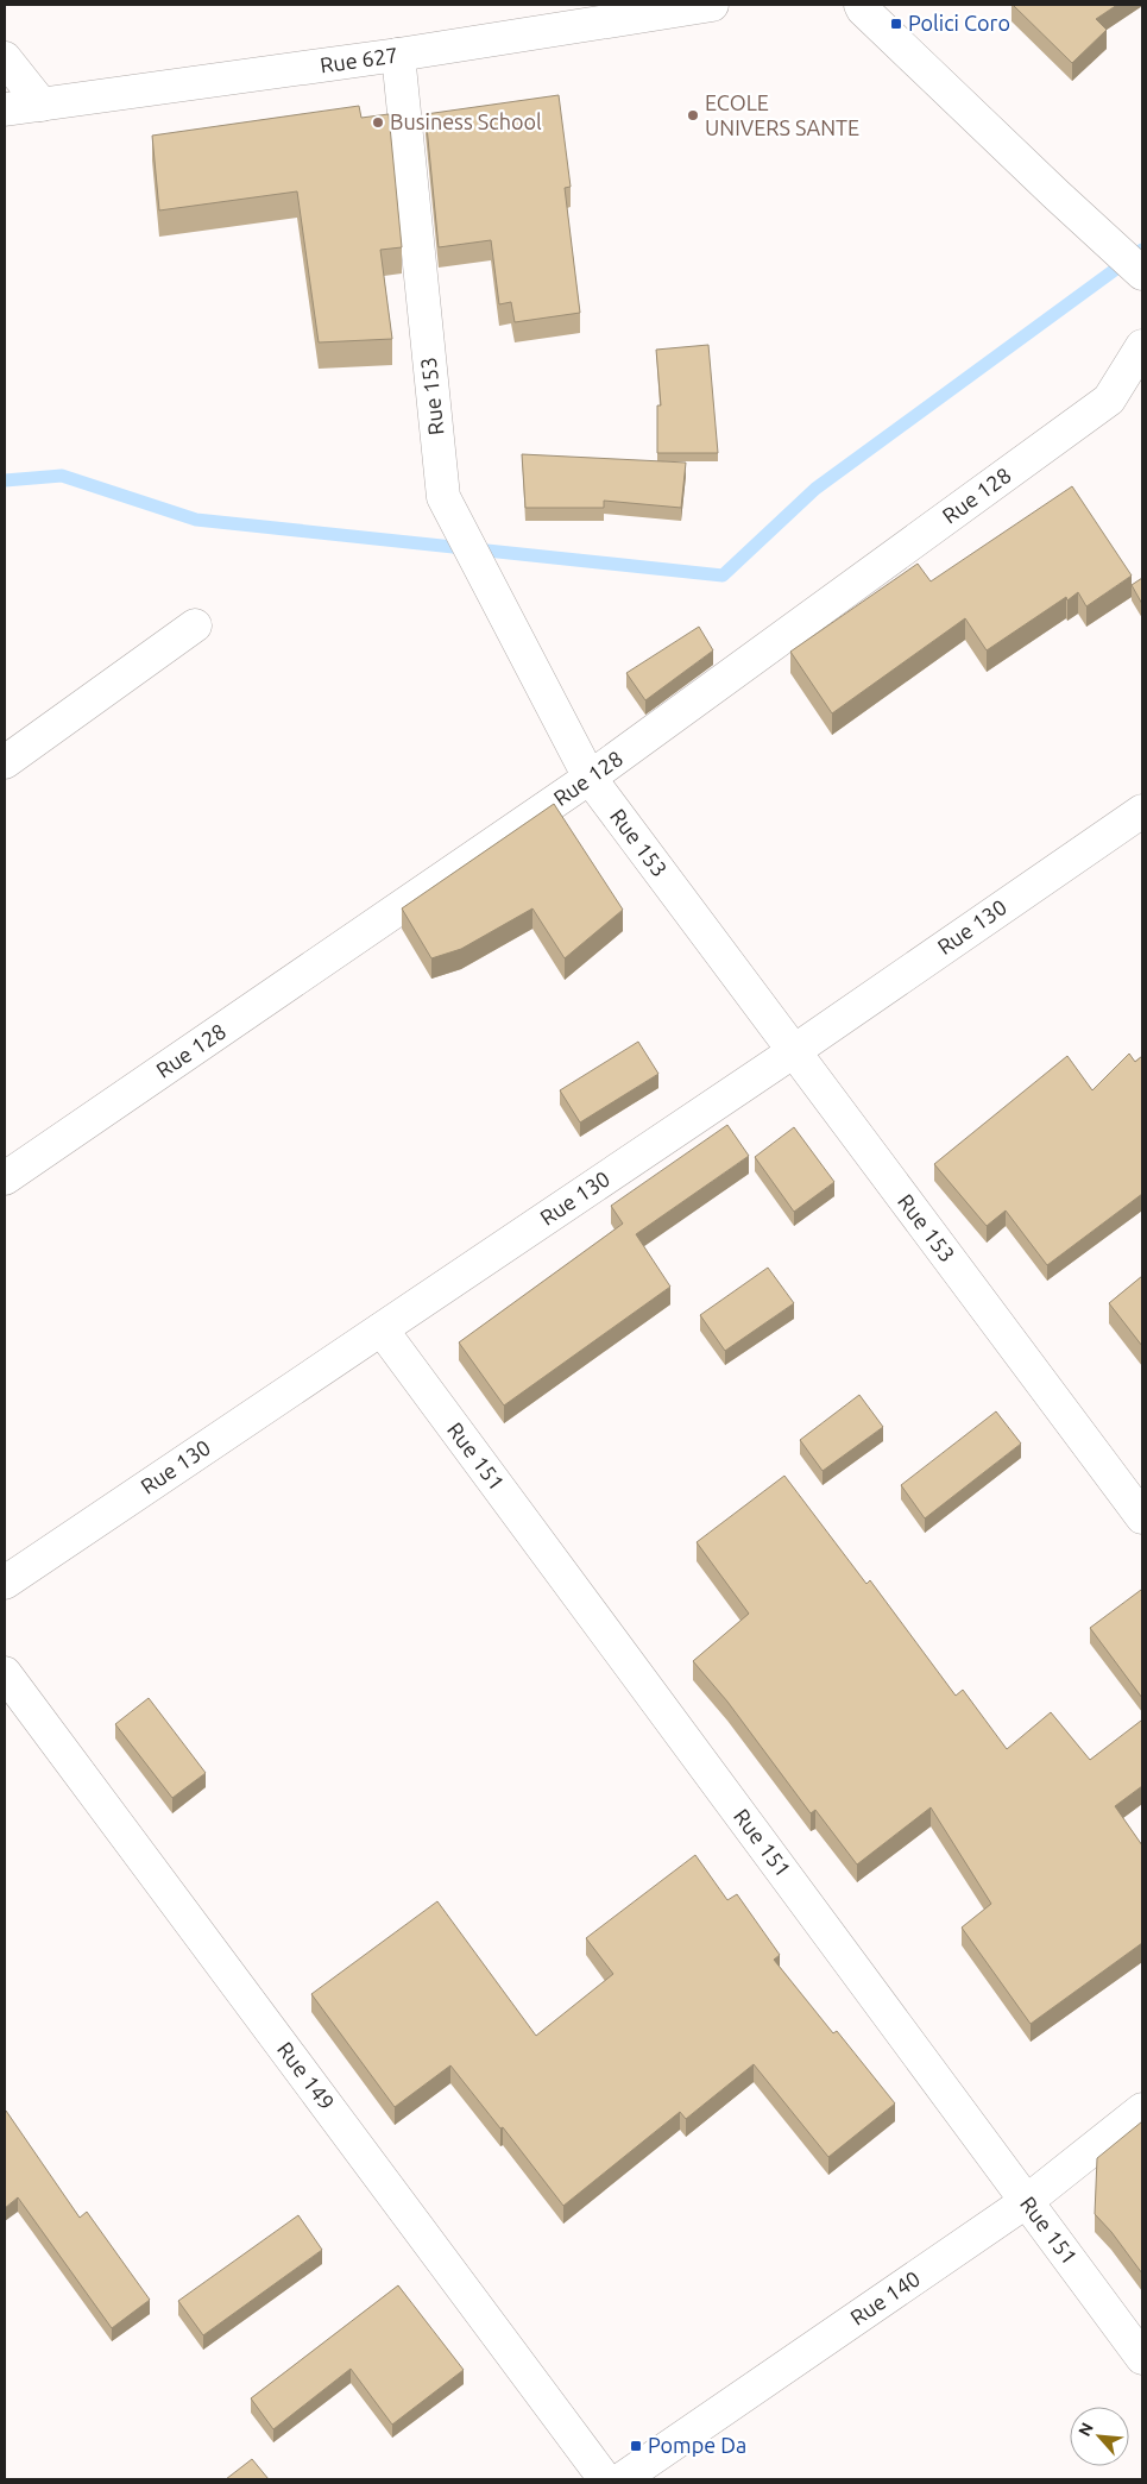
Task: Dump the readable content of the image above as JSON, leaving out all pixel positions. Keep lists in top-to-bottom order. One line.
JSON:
{"streets":{"street":["Rue 627","Rue 153","Rue 128","Rue 130","Rue 151","Rue 149","Rue 140"]},"crossings":[["Rue 627","Rue 153"],["Rue 153","Rue 128"],["Rue 153","Rue 130"],["Rue 130","Rue 151"],["Rue 151","Rue 140"]],"places":{"transit":["Polici Coro","Pompe Da"],"other":["ECOLE UNIVERS SANTE","Business School"]},"north":"top left"}
